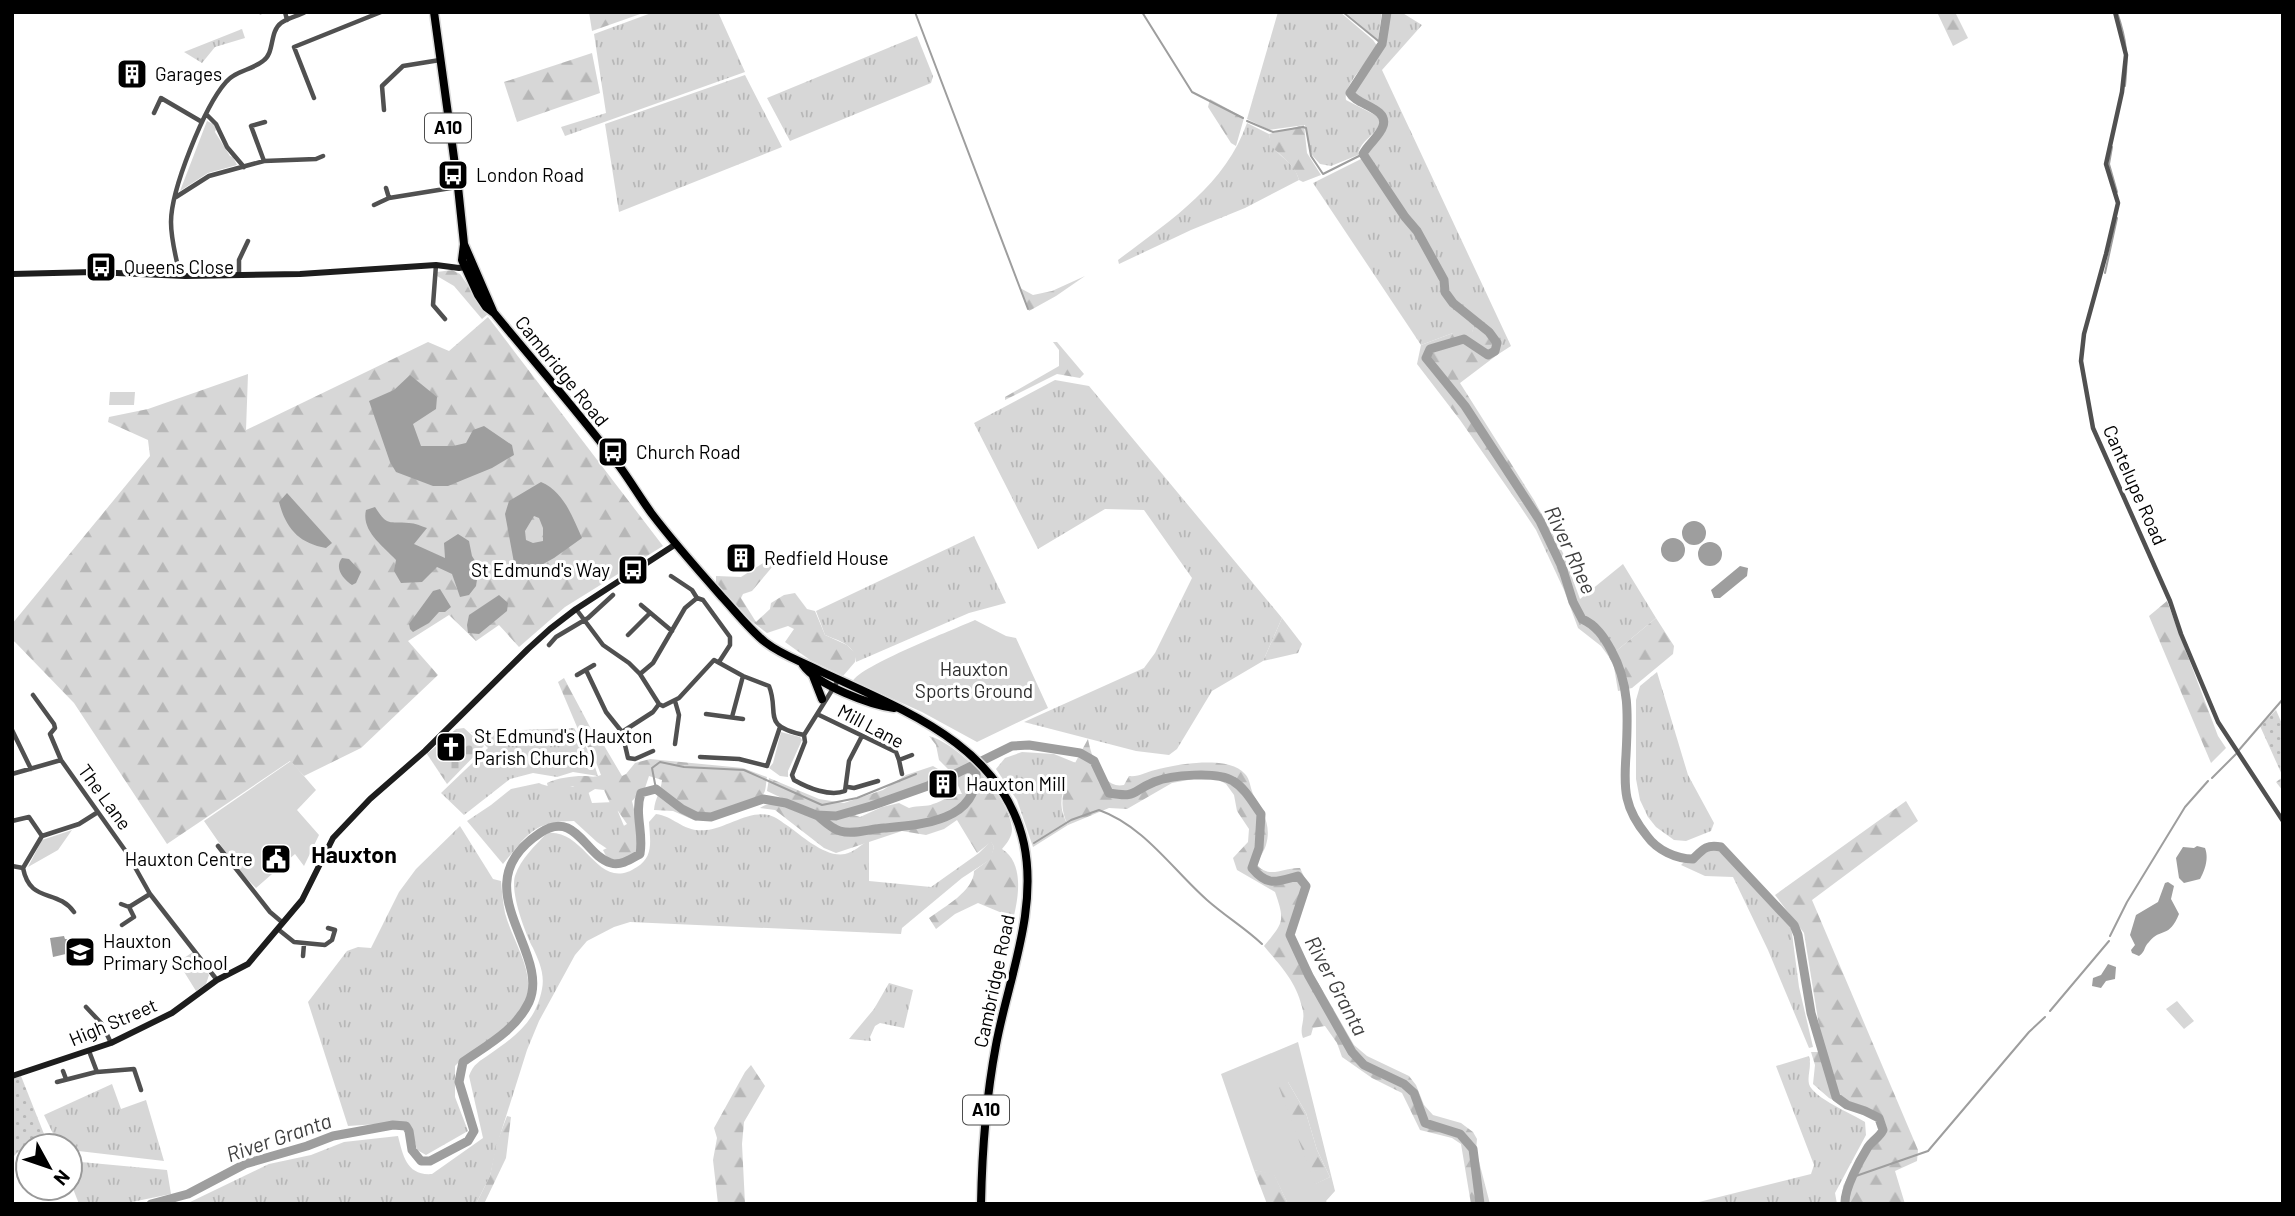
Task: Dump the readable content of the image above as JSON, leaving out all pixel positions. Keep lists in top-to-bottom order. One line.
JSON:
{"streets":{"highway":["A10","Cambridge Road"],"street":["Cantelupe Road","Mill Lane","The Lane","High Street"]},"crossings":[["A10","Cambridge Road"],["The Lane","High Street"]],"districts":["Hauxton"],"water":["River Rhee","River Granta"],"parks":["Hauxton Sports Ground"],"places":{"building":["Garages","Redfield House","Hauxton Mill"],"bus stop":["London Road","Queens Close","Church Road","St Edmund's Way"],"church":["St Edmund's (Hauxton Parish Church)"],"public building":["Hauxton Centre"],"school or university":["Hauxton Primary School"]},"north":"bottom right"}
